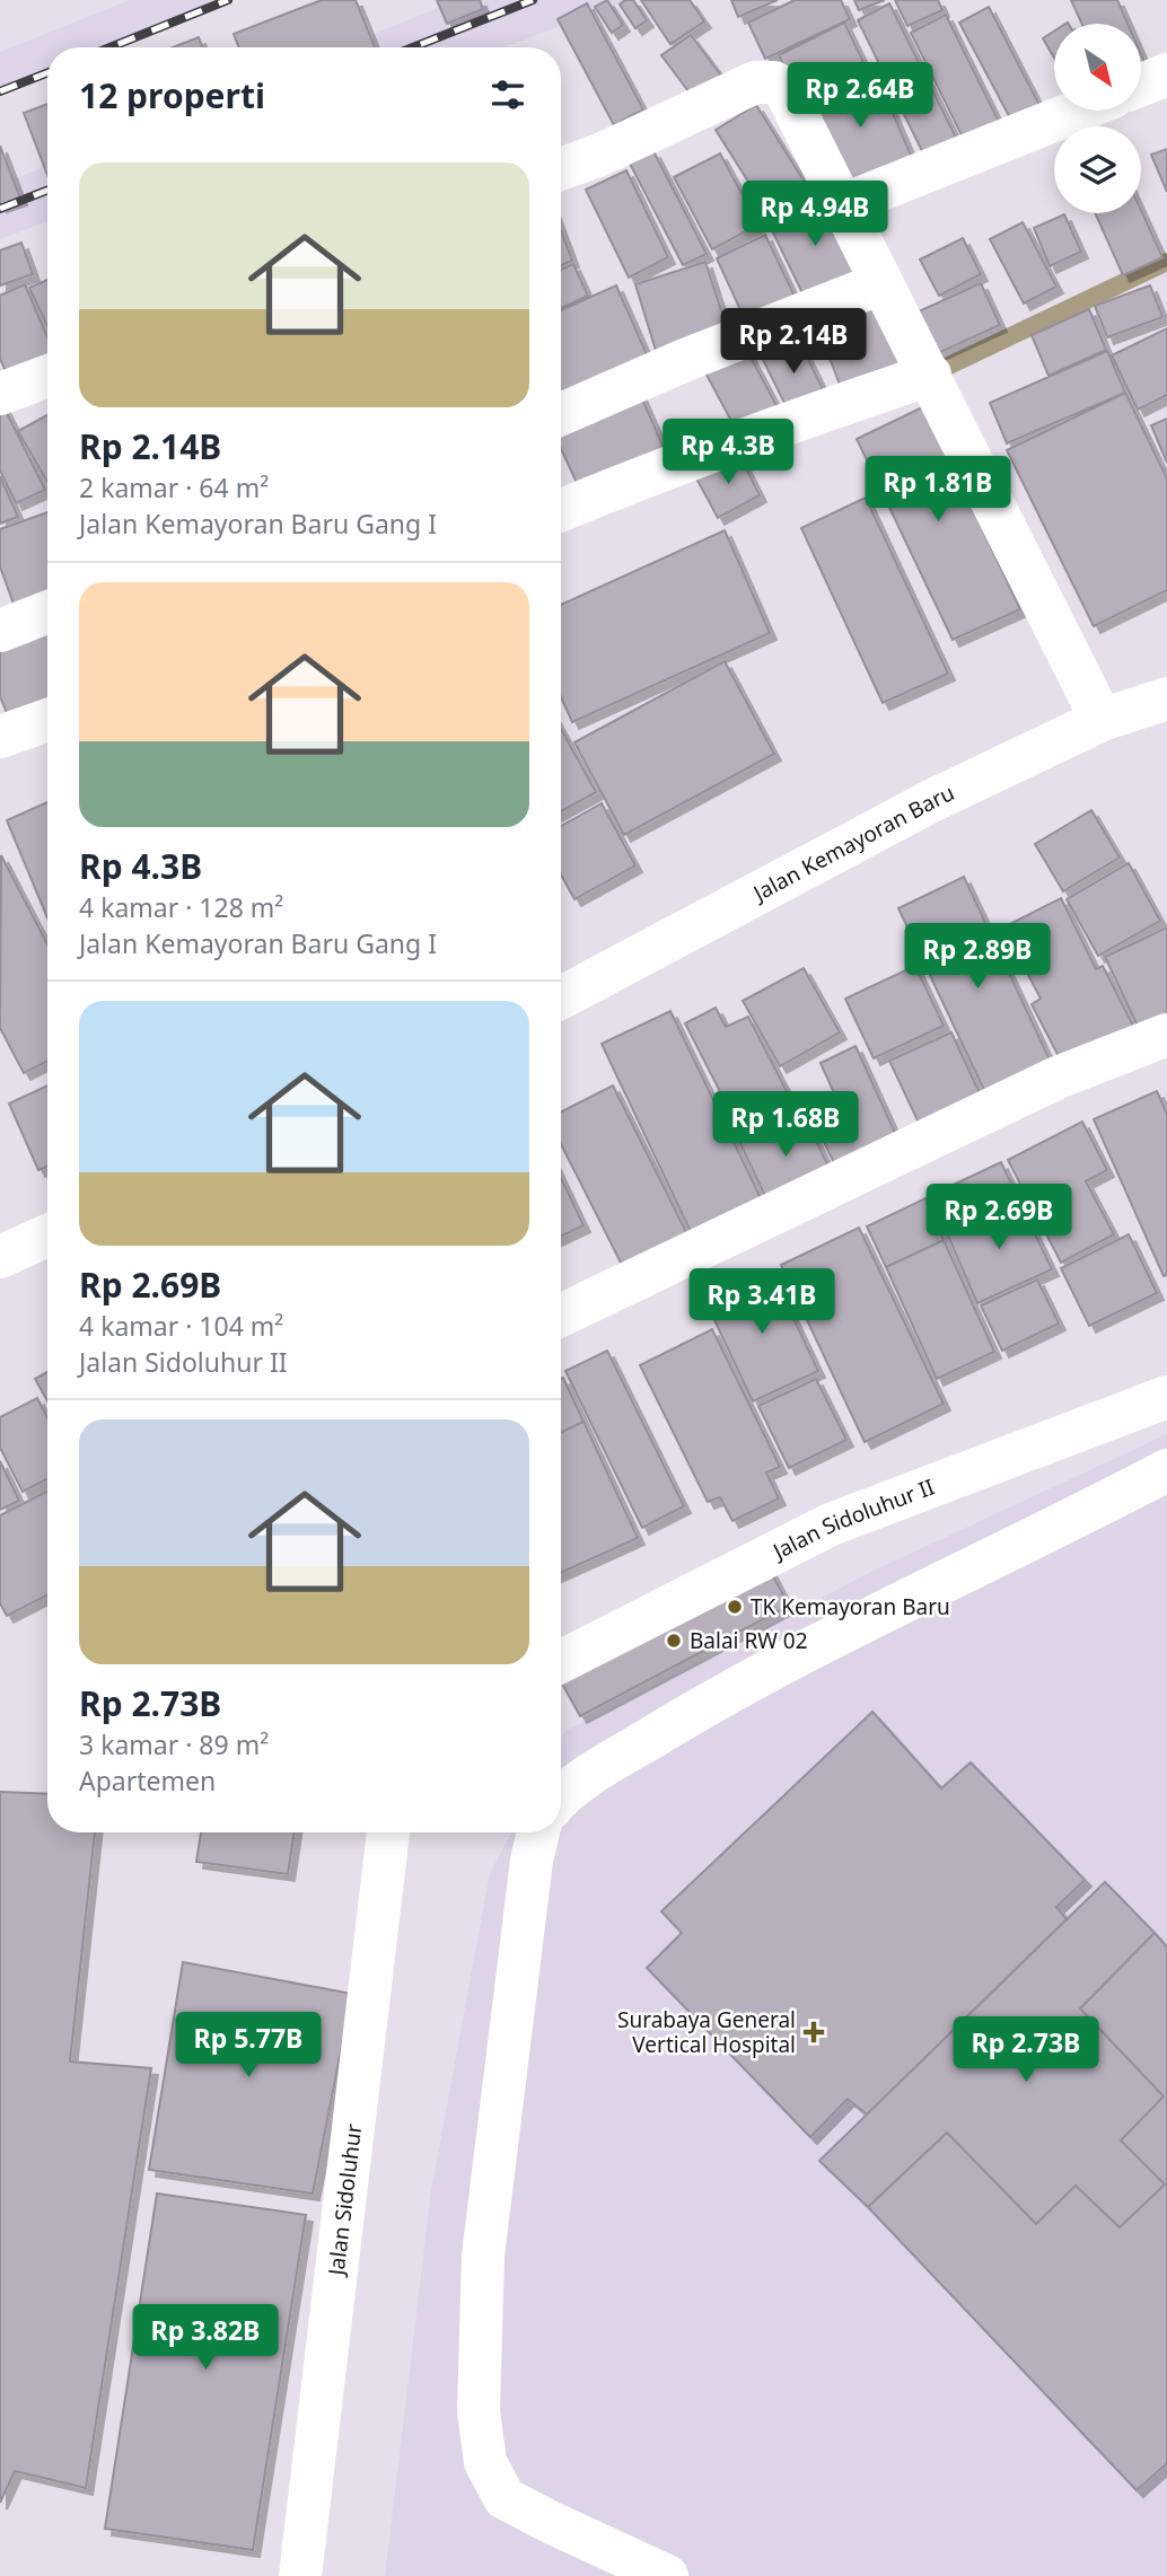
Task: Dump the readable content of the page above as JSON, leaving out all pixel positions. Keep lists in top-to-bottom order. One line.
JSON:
{"streets":{"street":["Jalan Kemayoran Baru","Jalan Sidoluhur II","Jalan Sidoluhur"]},"places":{"other":["TK Kemayoran Baru","Balai RW 02"],"health":["Surabaya General Vertical Hospital"]},"north":"bottom right","page":{"heading":"12 properti","price":["Rp 2.64B","Rp 4.94B","Rp 2.14B","Rp 4.3B","Rp 1.81B","Rp 2.89B","Rp 1.68B","Rp 2.69B","Rp 3.41B","Rp 5.77B","Rp 2.73B","Rp 3.82B"],"list":[{"name":"Rp 2.14B","note":"2 kamar · 64 m² · Jalan Kemayoran Baru Gang I"},{"name":"Rp 4.3B","note":"4 kamar · 128 m² · Jalan Kemayoran Baru Gang I"},{"name":"Rp 2.69B","note":"4 kamar · 104 m² · Jalan Sidoluhur II"},{"name":"Rp 2.73B","note":"3 kamar · 89 m² · Apartemen"}]}}
